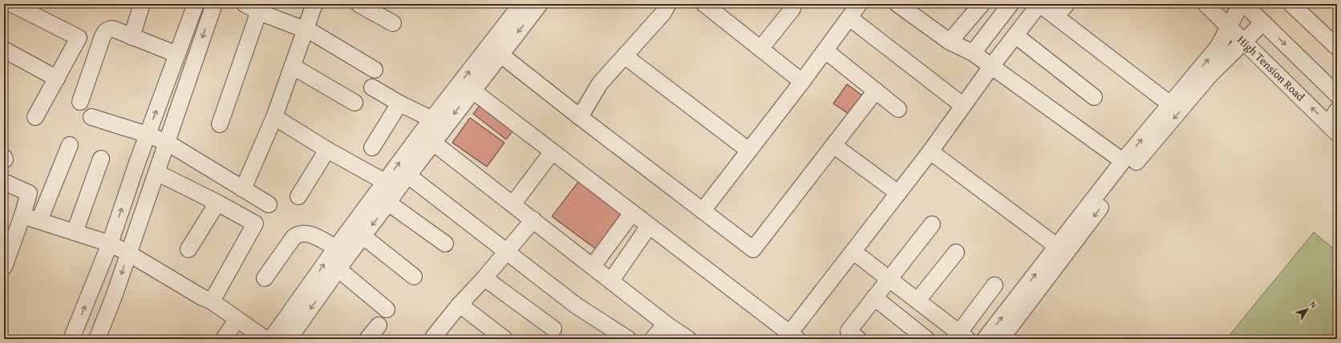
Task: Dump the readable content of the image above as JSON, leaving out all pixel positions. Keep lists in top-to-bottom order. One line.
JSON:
{"streets":{"street":["High Tension Road"]},"north":"top right"}
